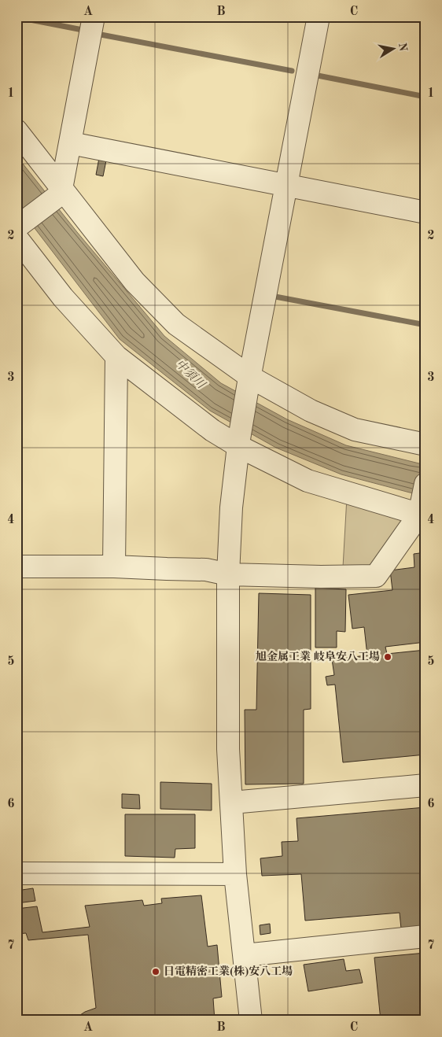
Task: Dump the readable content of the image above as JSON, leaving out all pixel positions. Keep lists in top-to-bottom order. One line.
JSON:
{"water":["中須川"],"places":["旭金属工業 岐阜安八工場","日電精密工業(株)安八工場"],"north":"right","grid":{"columns":["A","B","C"],"rows":["1","2","3","4","5","6","7"]}}
